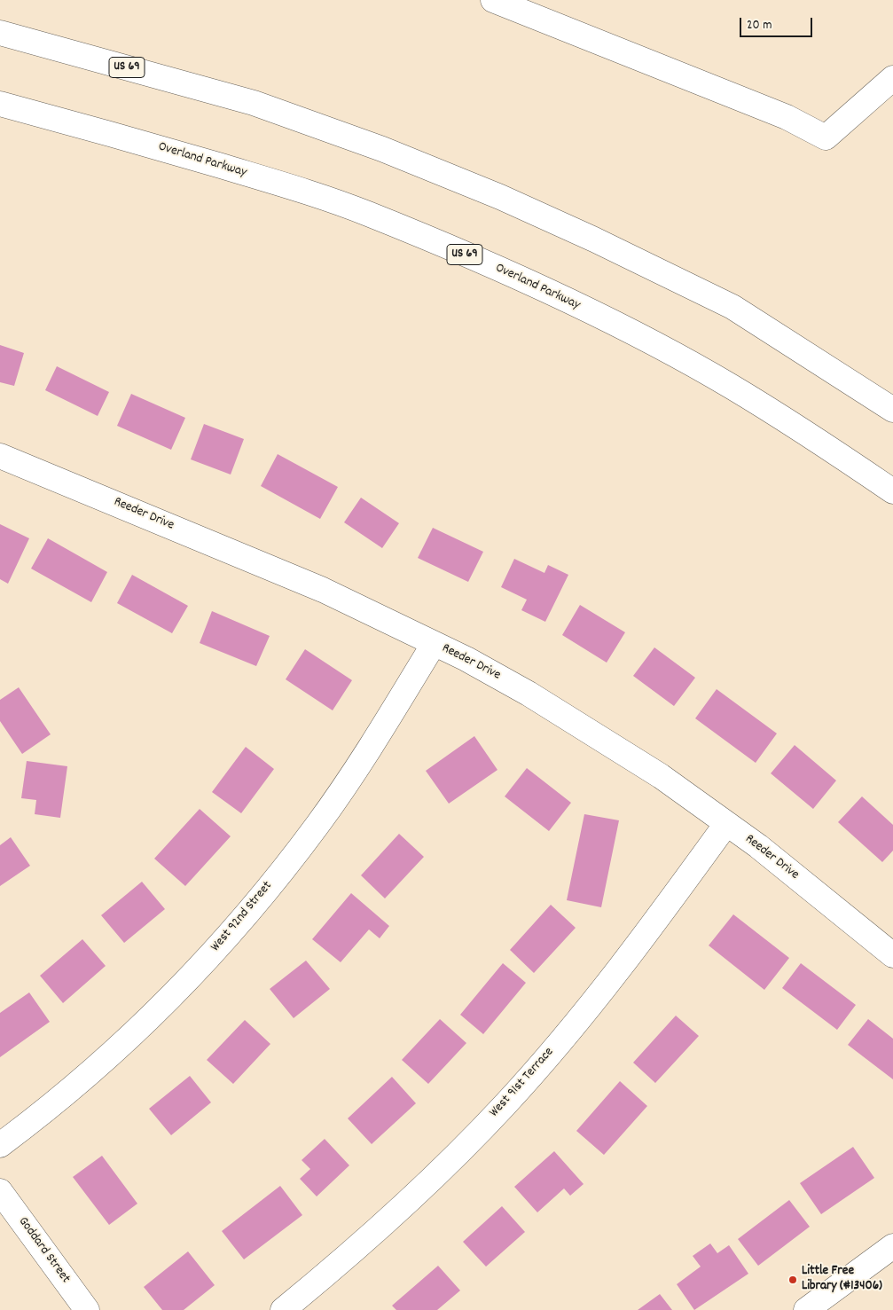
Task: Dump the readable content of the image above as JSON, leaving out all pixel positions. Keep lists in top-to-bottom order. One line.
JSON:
{"streets":{"main road":["US 69","Overland Parkway","Reeder Drive","West 92nd Street","West 91st Terrace","Goddard Street"]},"crossings":[["Reeder Drive","West 92nd Street"],["Reeder Drive","West 91st Terrace"]],"places":["Little Free Library (#13406)"],"scale_bar":"20 m"}
